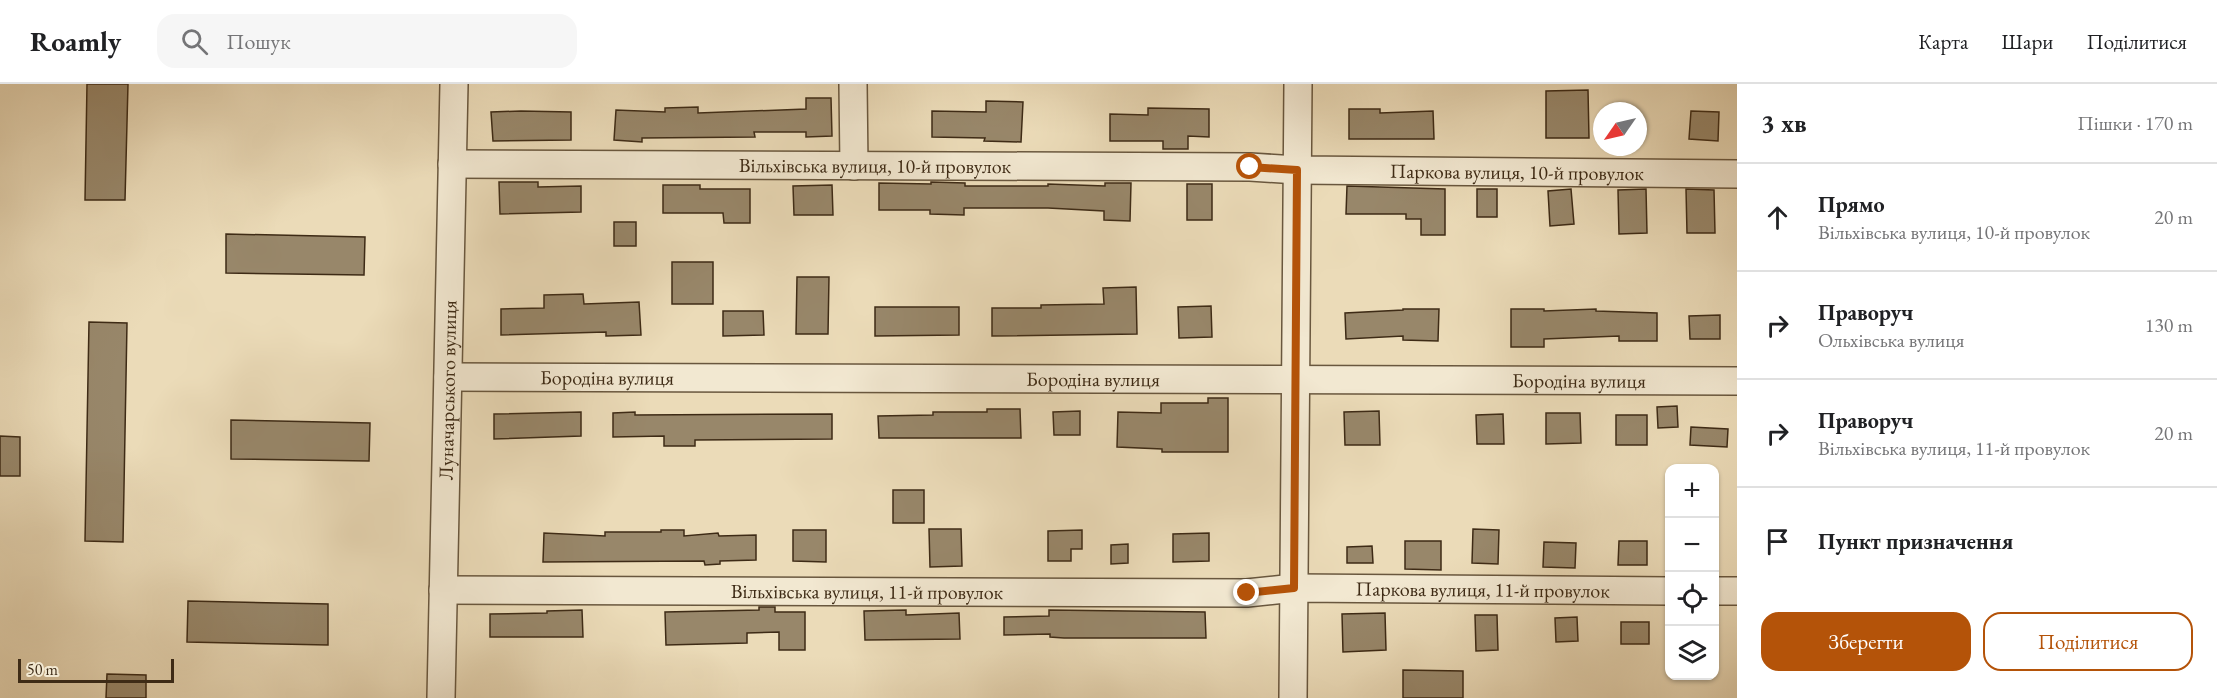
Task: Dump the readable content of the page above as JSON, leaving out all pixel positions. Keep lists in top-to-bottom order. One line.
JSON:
{"streets":{"street":["Вільхівська вулиця, 10-й провулок","Паркова вулиця, 10-й провулок","Бородіна вулиця","Луначарського вулиця","Паркова вулиця, 11-й провулок","Вільхівська вулиця, 11-й провулок"]},"crossings":[["Вільхівська вулиця, 10-й провулок","Паркова вулиця, 10-й провулок"],["Вільхівська вулиця, 10-й провулок","Луначарського вулиця"],["Бородіна вулиця","Луначарського вулиця"],["Луначарського вулиця","Вільхівська вулиця, 11-й провулок"],["Паркова вулиця, 11-й провулок","Вільхівська вулиця, 11-й провулок"]],"scale_bar":"50 m","north":"bottom left","page":{"header":"Roamly","search":"Пошук","nav":["Карта","Шари","Поділитися"],"heading":["3 хв","Пішки · 170 m"],"list":[["Прямо","Вільхівська вулиця, 10-й провулок","20 m"],["Праворуч","Ольхівська вулиця","130 m"],["Праворуч","Вільхівська вулиця, 11-й провулок","20 m"],"Пункт призначення"],"map_buttons":["+","−"],"buttons":["Зберегти","Поділитися"],"scale":"50 m"}}
